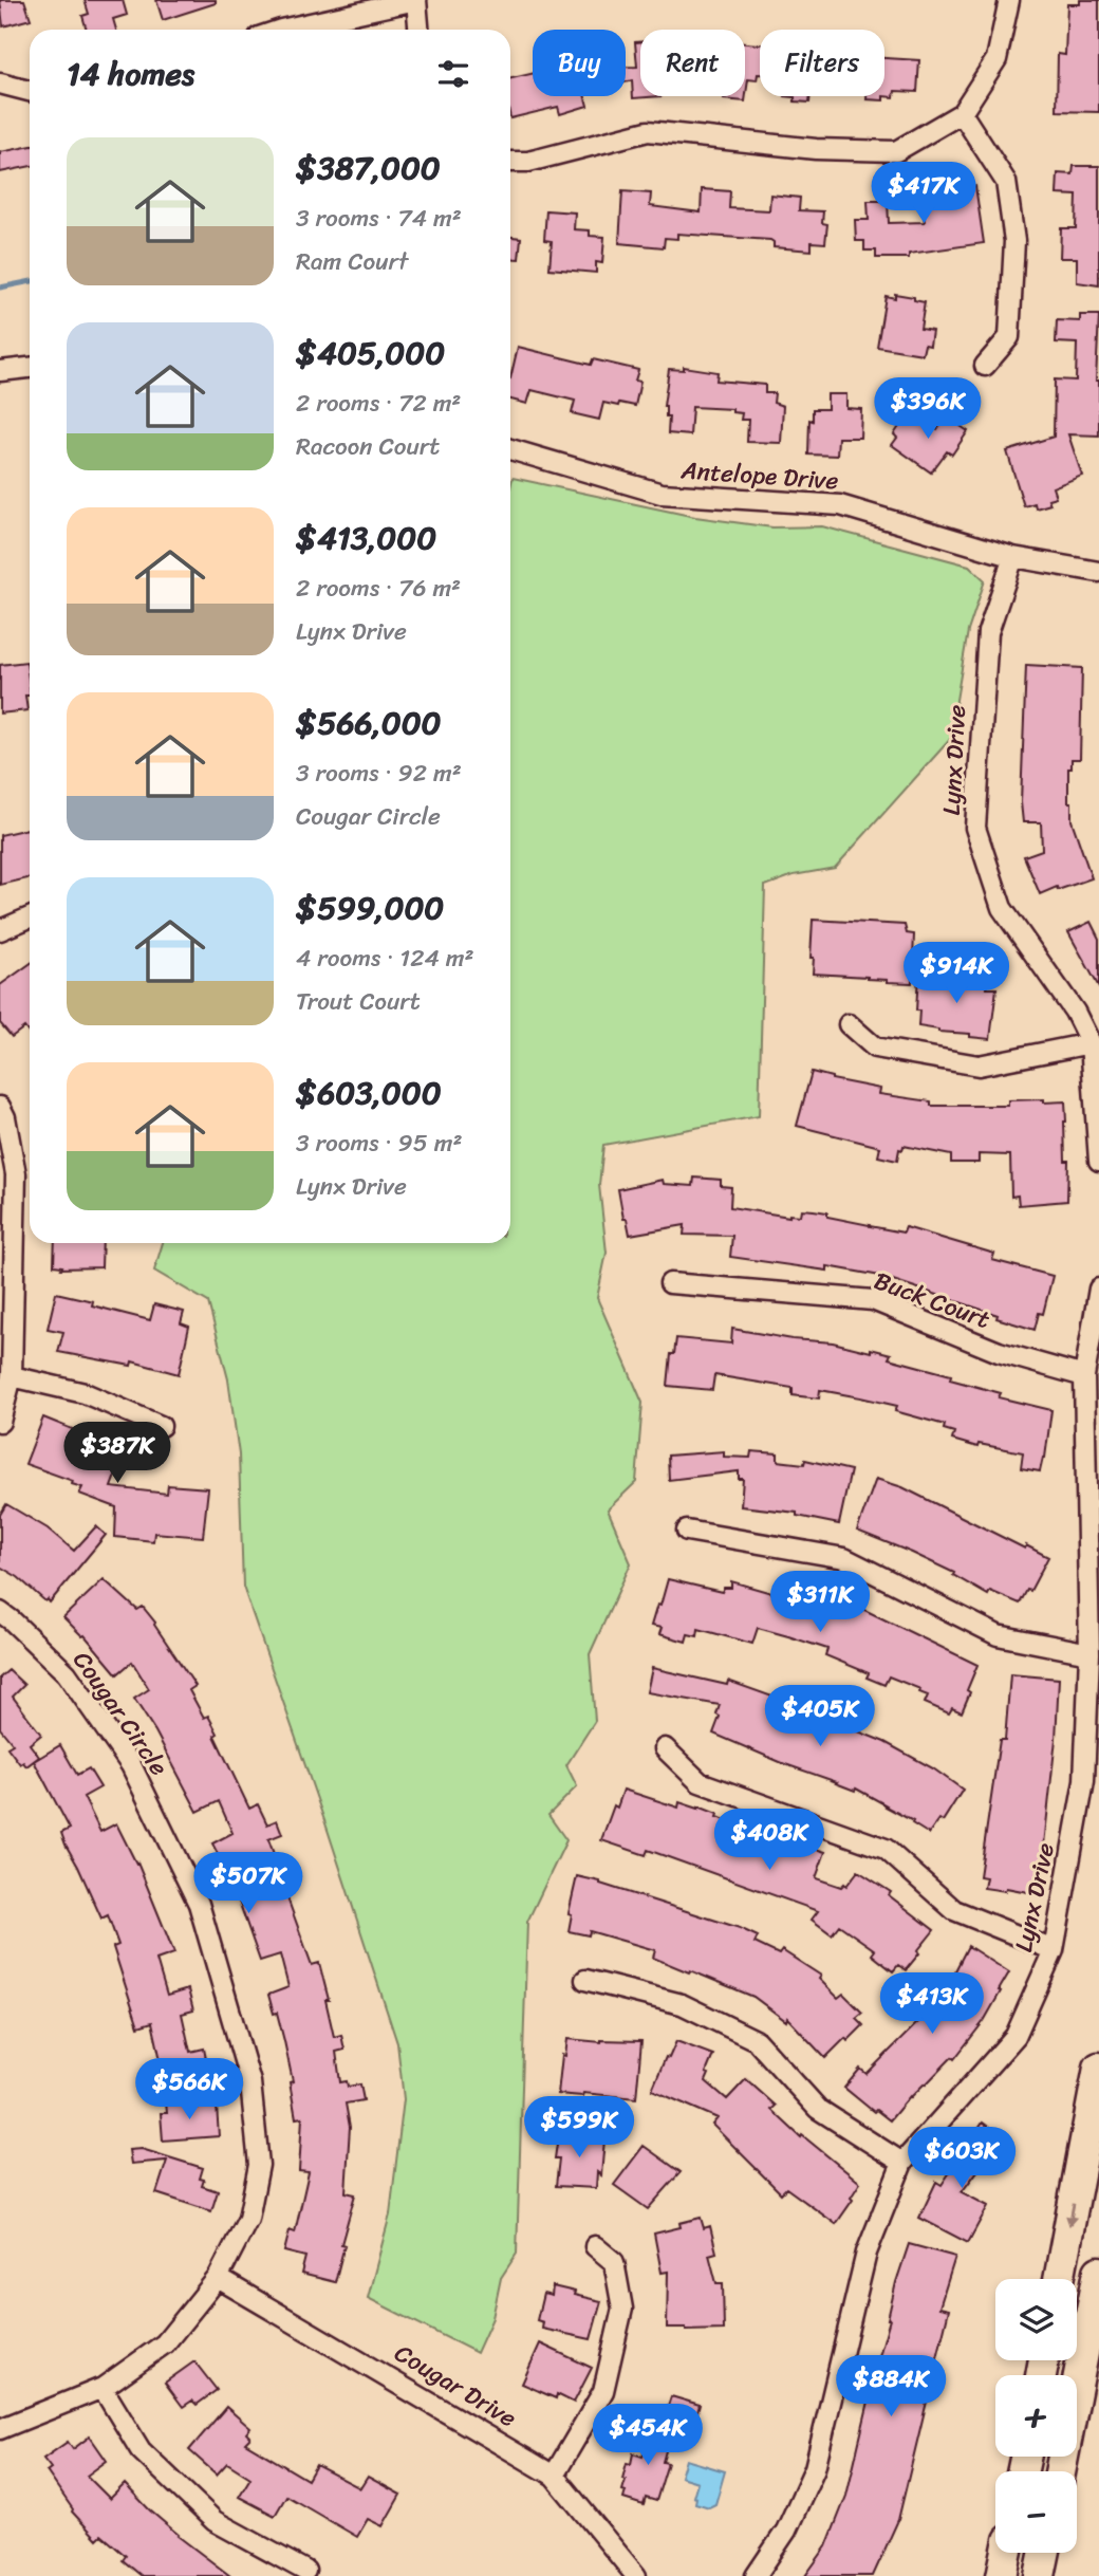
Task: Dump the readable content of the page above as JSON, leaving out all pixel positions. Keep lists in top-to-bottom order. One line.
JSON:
{"streets":{"street":["Antelope Drive","Lynx Drive","Buck Court","Cougar Circle","Cougar Drive"]},"crossings":[["Antelope Drive","Lynx Drive"],["Lynx Drive","Buck Court"],["Cougar Circle","Cougar Drive"]],"page":{"chip":["Buy","Rent","Filters"],"heading":"14 homes","list":[{"name":"$387,000","note":"3 rooms · 74 m² · Ram Court"},{"name":"$405,000","note":"2 rooms · 72 m² · Racoon Court"},{"name":"$413,000","note":"2 rooms · 76 m² · Lynx Drive"},{"name":"$566,000","note":"3 rooms · 92 m² · Cougar Circle"},{"name":"$599,000","note":"4 rooms · 124 m² · Trout Court"},{"name":"$603,000","note":"3 rooms · 95 m² · Lynx Drive"}],"price":["$417K","$396K","$914K","$387K","$311K","$405K","$408K","$507K","$413K","$566K","$599K","$603K","$884K","$454K"],"map_buttons":["+","−"]}}
